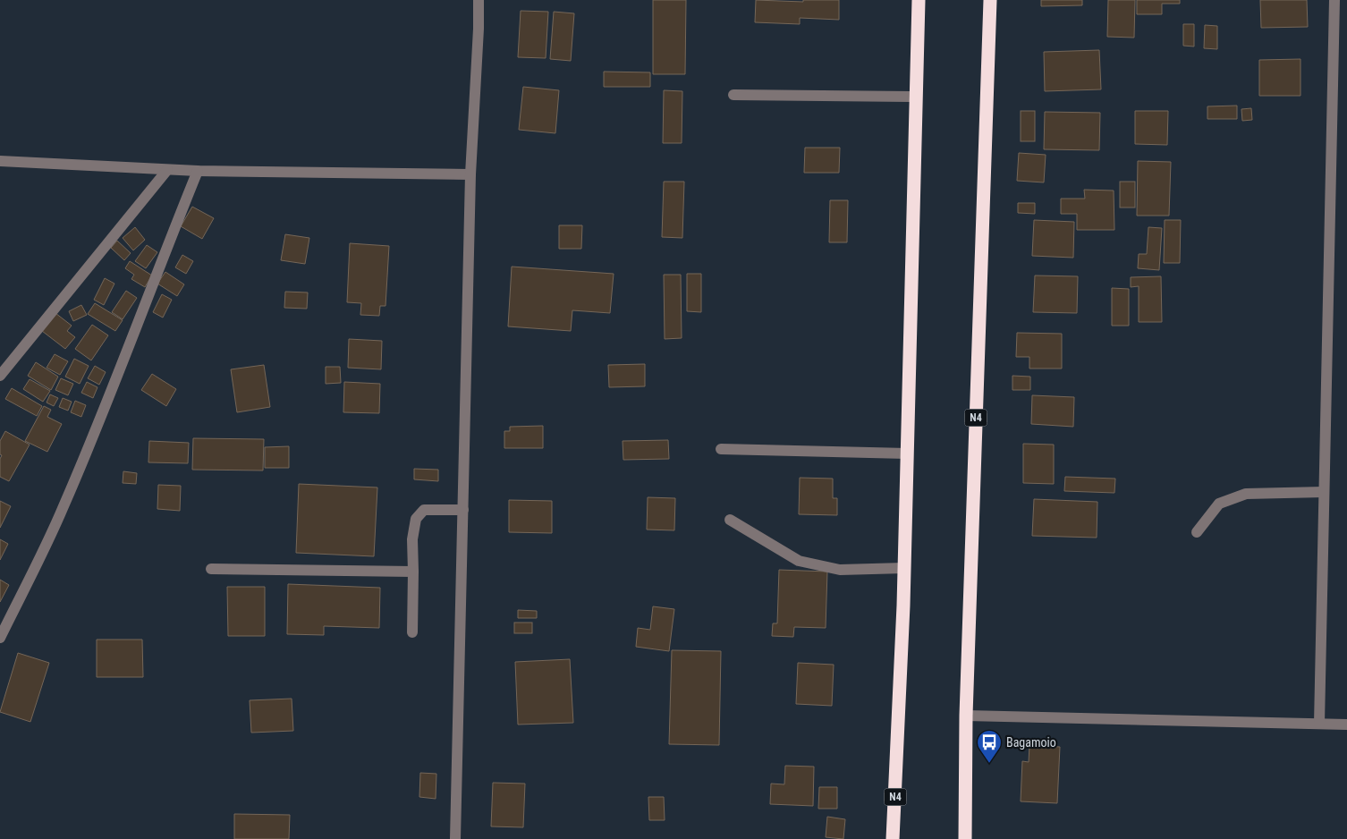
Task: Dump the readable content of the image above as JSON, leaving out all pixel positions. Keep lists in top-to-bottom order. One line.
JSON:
{"streets":{"highway":["N4"]},"places":{"bus stop":["Bagamoio"]}}
